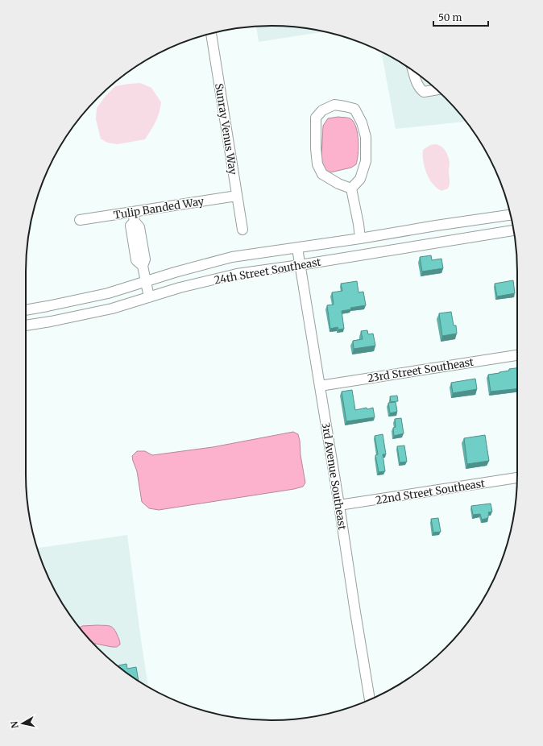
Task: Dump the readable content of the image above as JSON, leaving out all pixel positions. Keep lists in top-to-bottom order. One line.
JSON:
{"streets":{"street":["Sunray Venus Way","Tulip Banded Way","24th Street Southeast","23rd Street Southeast","3rd Avenue Southeast","22nd Street Southeast"]},"crossings":[["Sunray Venus Way","Tulip Banded Way"],["24th Street Southeast","3rd Avenue Southeast"],["23rd Street Southeast","3rd Avenue Southeast"],["3rd Avenue Southeast","22nd Street Southeast"]],"scale_bar":"50 m","north":"left"}
